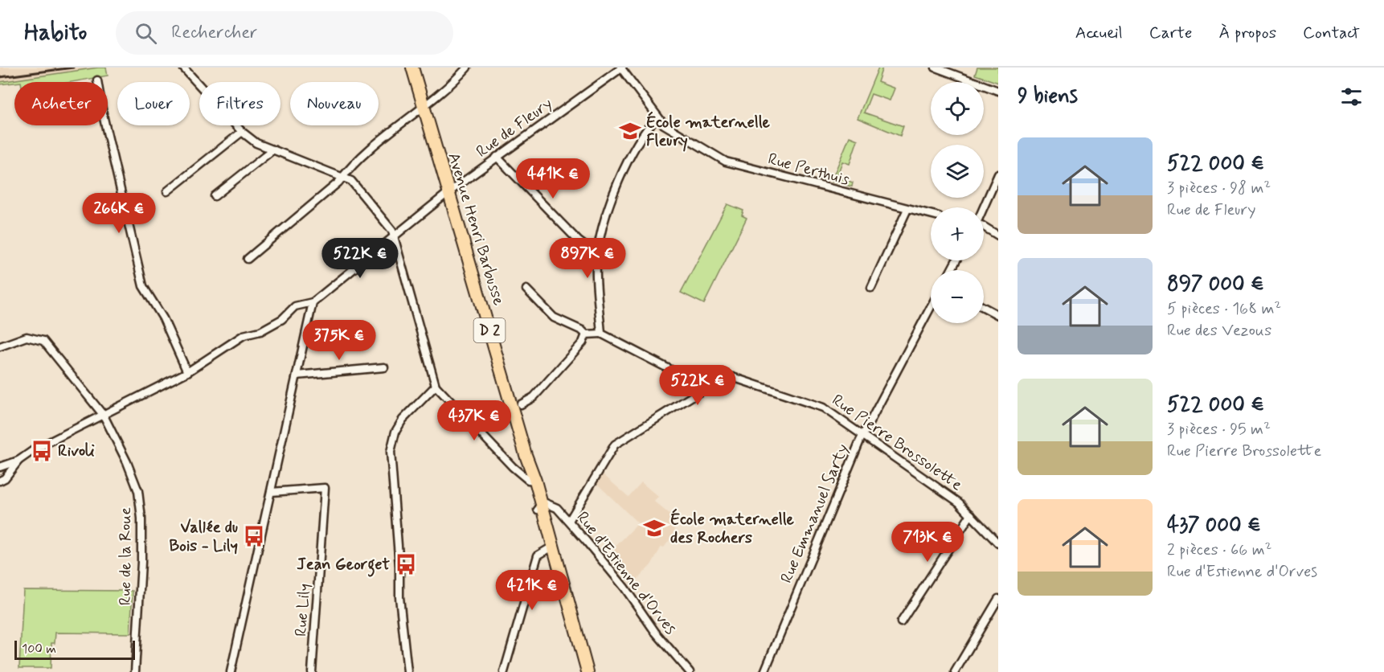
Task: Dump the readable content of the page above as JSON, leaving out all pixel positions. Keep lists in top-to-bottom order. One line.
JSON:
{"streets":{"main road":["Avenue Henri Barbusse","D 2"],"street":["Rue de Fleury","Rue Perthuis","Rue Pierre Brossolette","Rue Emmanuel Sarty","Rue de la Roue","Rue d'Estienne d'Orves","Rue Lily"]},"crossings":[["Rue de Fleury","Rue Perthuis"],["Rue de Fleury","Avenue Henri Barbusse"],["Rue de Fleury","Rue de la Roue"],["Avenue Henri Barbusse","Rue d'Estienne d'Orves"],["Rue Pierre Brossolette","Rue Emmanuel Sarty"],["Rue Pierre Brossolette","Rue d'Estienne d'Orves"]],"places":{"school or university":["École maternelle Fleury","École maternelle des Rochers"],"bus stop":["Rivoli","Vallée du Bois - Lily","Jean Georget"]},"scale_bar":"100 m","page":{"header":"Habito","search":"Rechercher","nav":["Accueil","Carte","À propos","Contact"],"heading":"9 biens","map_buttons":["+","−"],"chip":["Acheter","Louer","Filtres","Nouveau"],"list":[{"name":"522 000 €","note":"3 pièces · 98 m² · Rue de Fleury"},{"name":"897 000 €","note":"5 pièces · 168 m² · Rue des Vezous"},{"name":"522 000 €","note":"3 pièces · 95 m² · Rue Pierre Brossolette"},{"name":"437 000 €","note":"2 pièces · 66 m² · Rue d'Estienne d'Orves"}],"price":["441K €","266K €","522K €","897K €","375K €","522K €","437K €","713K €","421K €"],"scale":"100 m"}}
